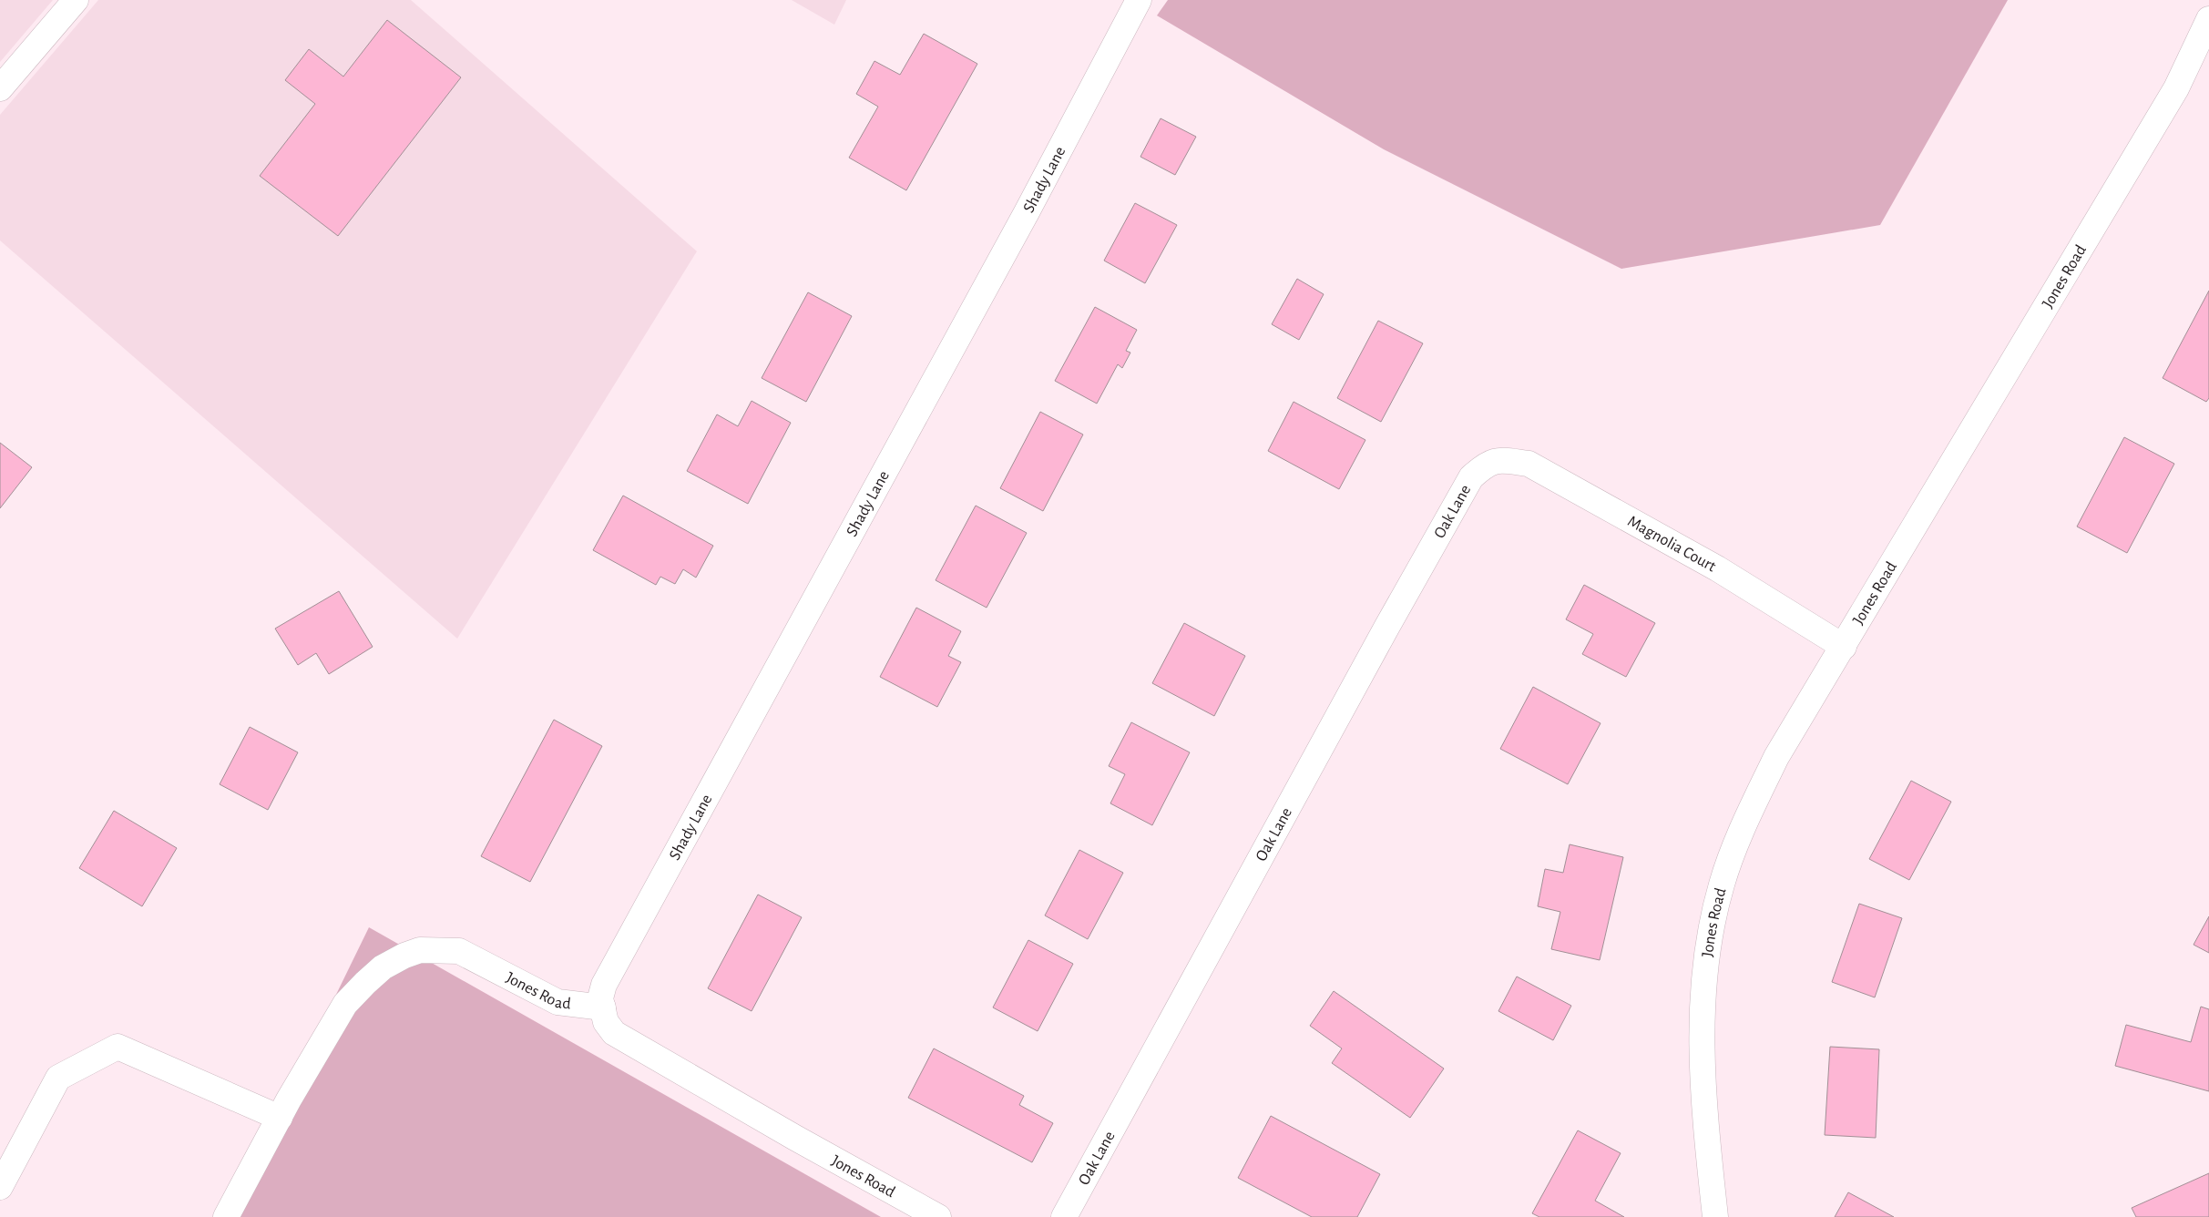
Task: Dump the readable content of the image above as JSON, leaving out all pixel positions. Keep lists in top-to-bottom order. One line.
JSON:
{"streets":{"street":["Shady Lane","Jones Road","Oak Lane","Magnolia Court"]},"crossings":[["Shady Lane","Jones Road"],["Jones Road","Magnolia Court"],["Oak Lane","Magnolia Court"]]}
